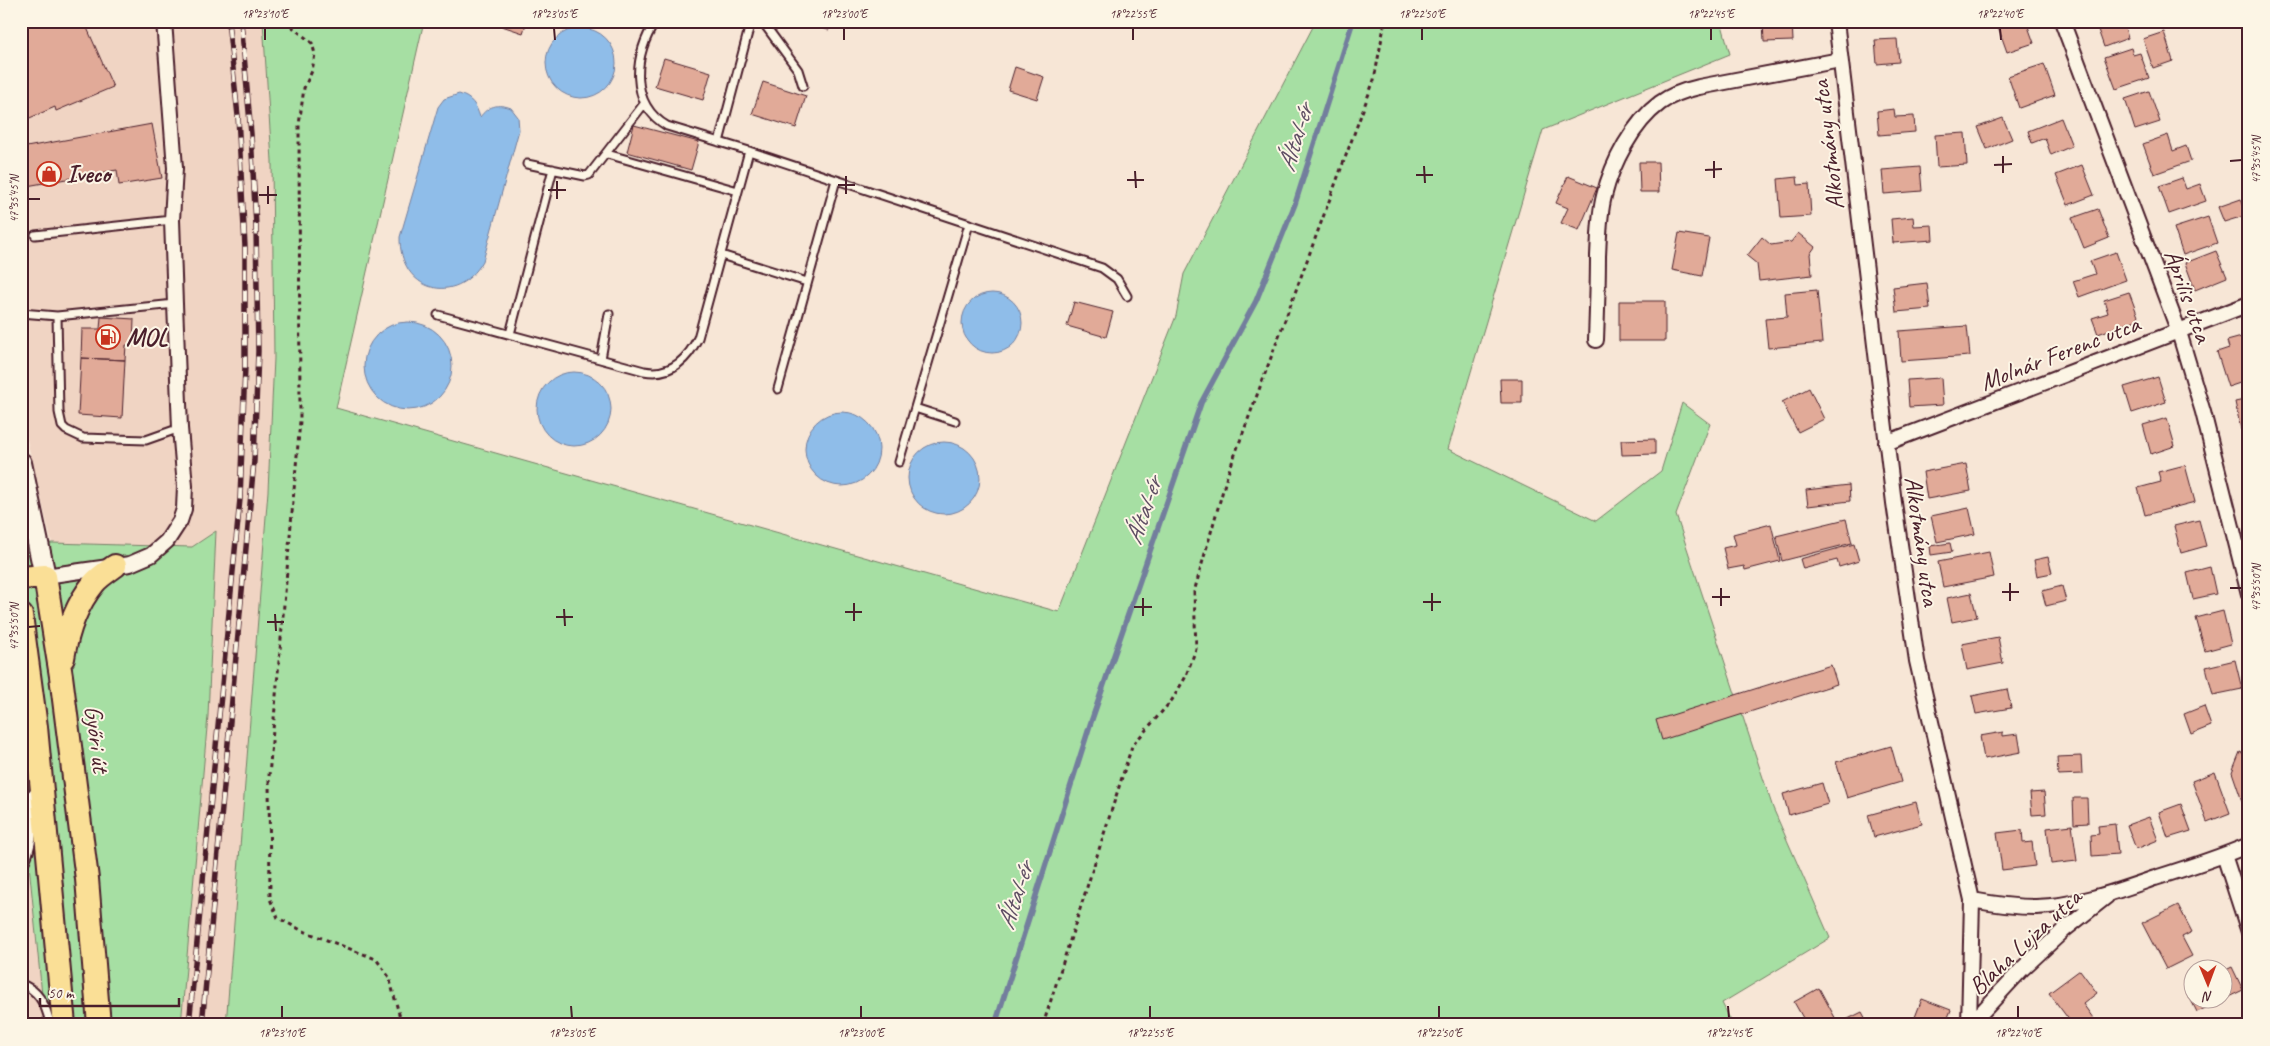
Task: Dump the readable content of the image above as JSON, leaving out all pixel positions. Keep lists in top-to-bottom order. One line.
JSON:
{"streets":{"main road":["Győri út"],"street":["Alkotmány utca","Április utca","Molnár Ferenc utca","Blaha Lujza utca"]},"crossings":[["Alkotmány utca","Molnár Ferenc utca"],["Alkotmány utca","Blaha Lujza utca"],["Április utca","Molnár Ferenc utca"]],"water":["Által-ér"],"places":{"shop":["Iveco"],"fuel station":["MOL"]},"scale_bar":"50 m","north":"bottom","coordinates":["18°23'10\"E","18°23'05\"E","18°23'00\"E","18°22'55\"E","18°22'50\"E","18°22'45\"E","18°22'40\"E","47°35'45\"N","47°35'50\"N"]}
